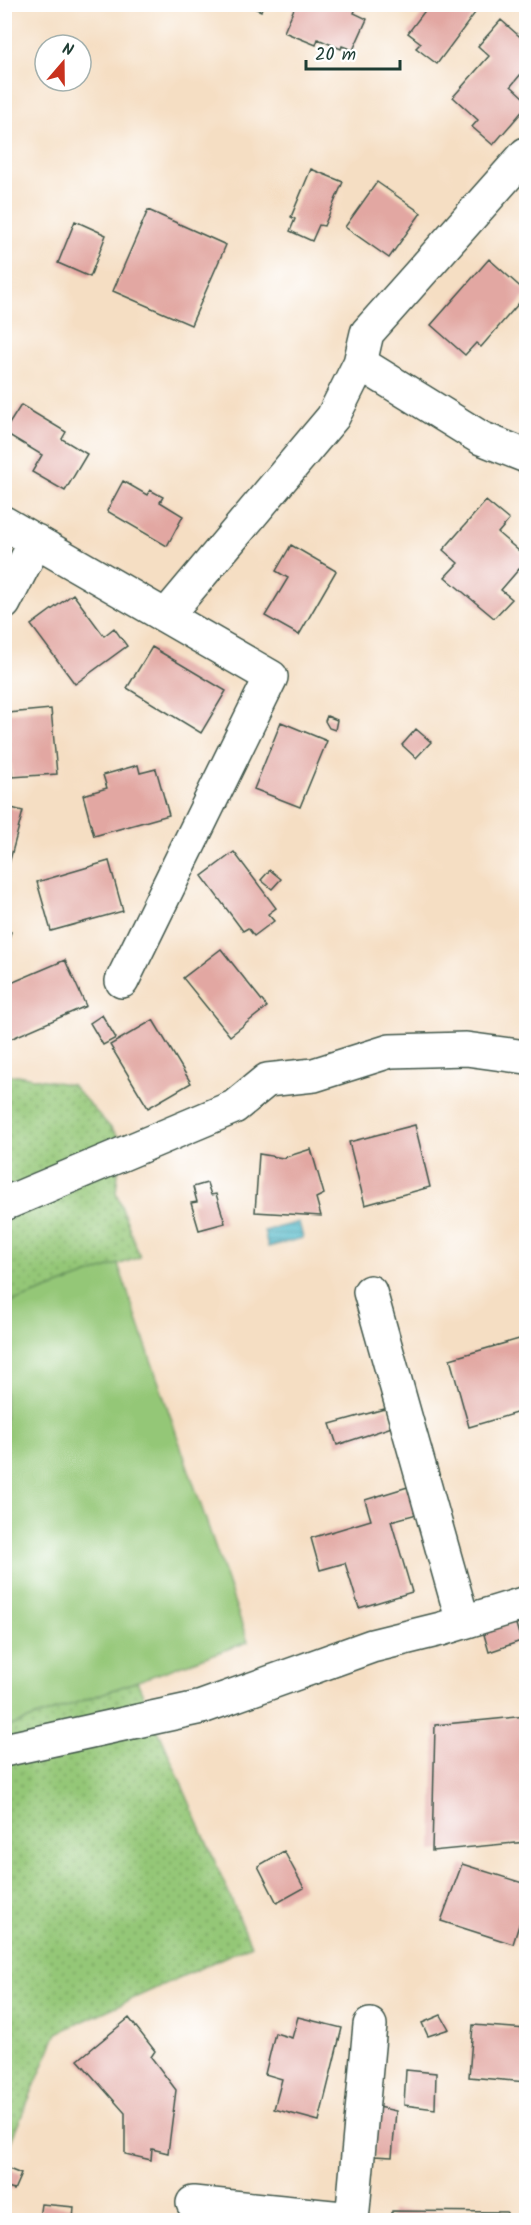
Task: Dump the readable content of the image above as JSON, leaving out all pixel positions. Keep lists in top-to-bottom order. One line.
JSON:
{"scale_bar":"20 m","north":"top"}
